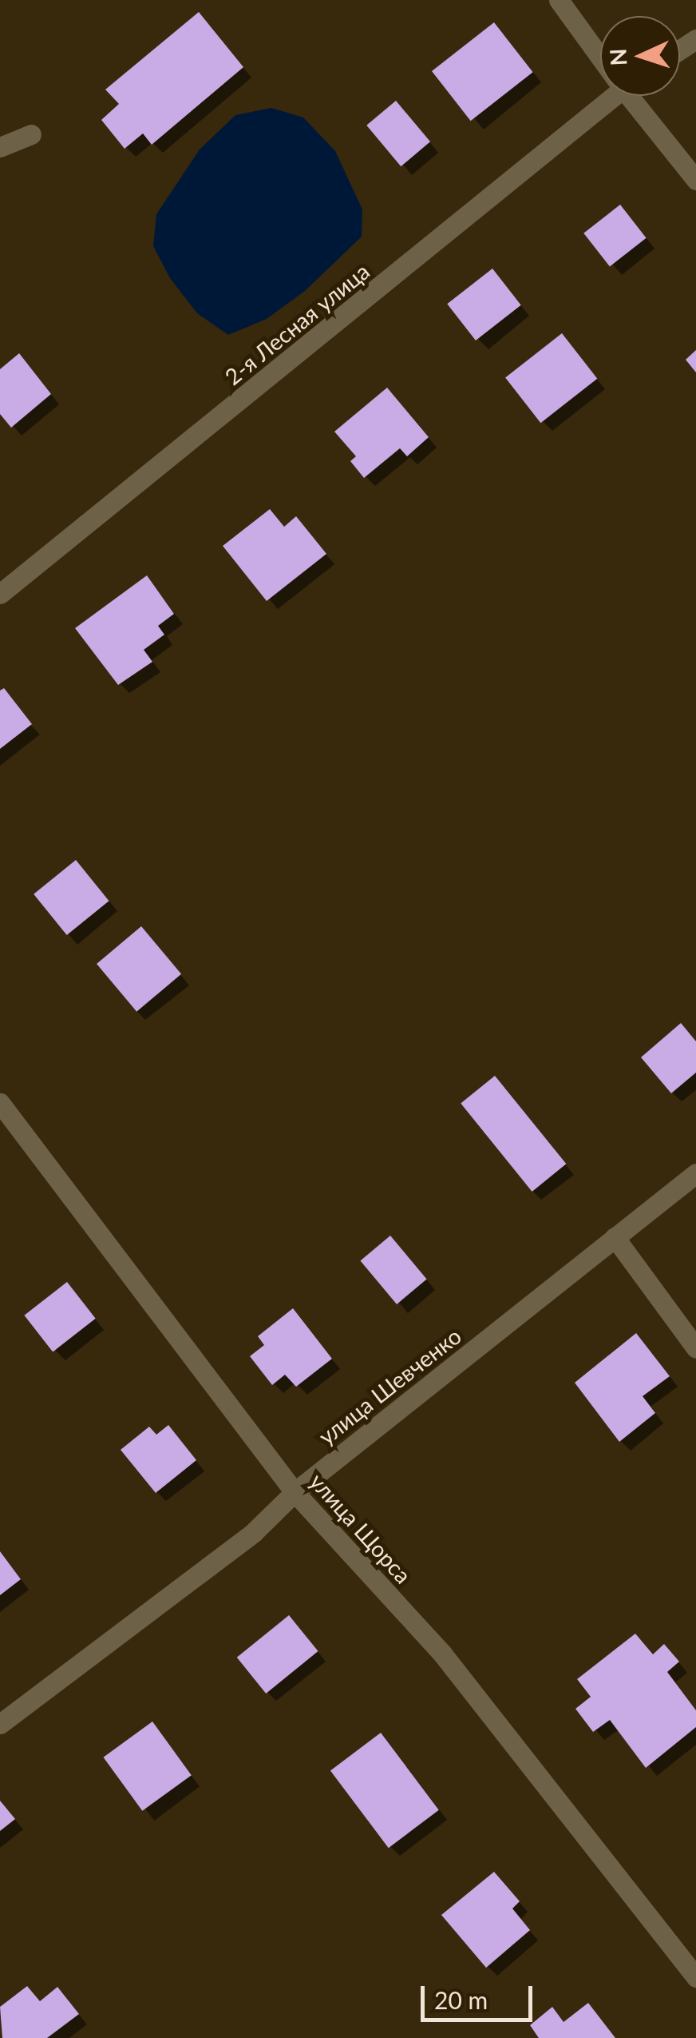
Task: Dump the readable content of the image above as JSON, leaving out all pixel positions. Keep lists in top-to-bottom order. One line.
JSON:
{"streets":{"street":["2-я Лесная улица","улица Шевченко","улица Щорса"]},"crossings":[["улица Шевченко","улица Щорса"]],"scale_bar":"20 m","north":"left"}
